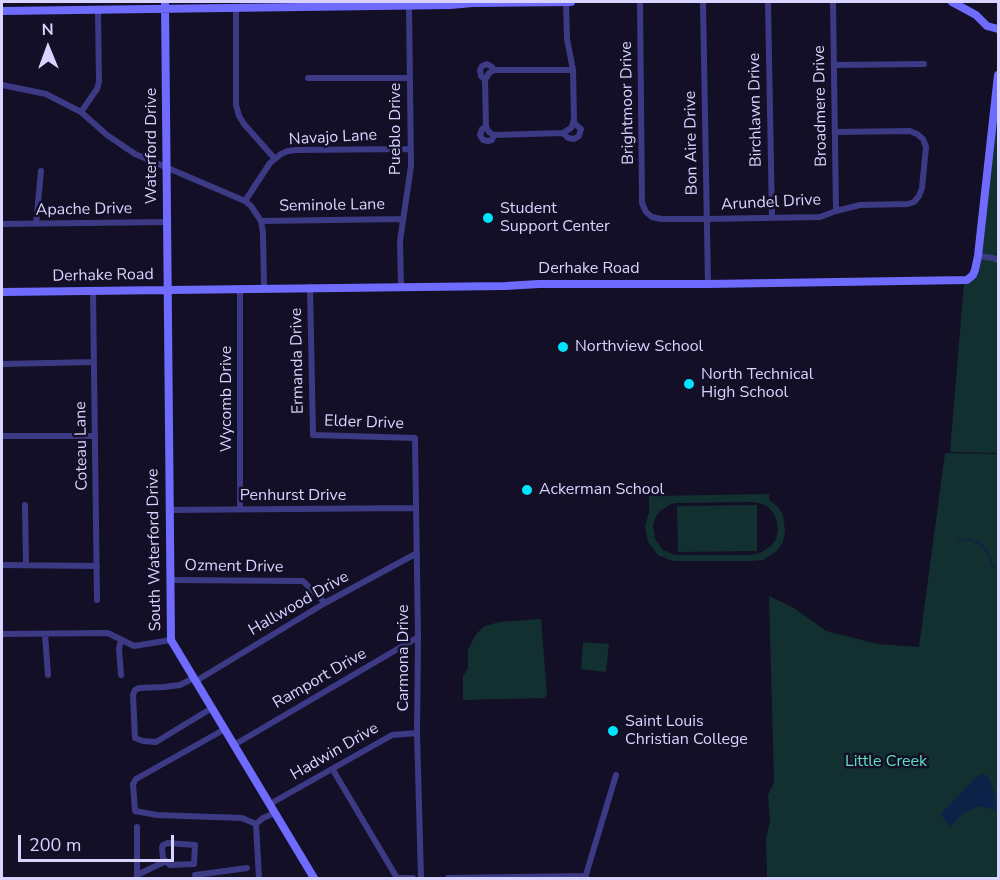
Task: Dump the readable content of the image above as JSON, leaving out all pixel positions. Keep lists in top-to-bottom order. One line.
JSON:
{"streets":{"street":["Brightmoor Drive","Broadmere Drive","Birchlawn Drive","Pueblo Drive","Navajo Lane","Bon Aire Drive","Waterford Drive","Arundel Drive","Seminole Lane","Apache Drive","Derhake Road","Ermanda Drive","Wycomb Drive","Elder Drive","Coteau Lane","Penhurst Drive","South Waterford Drive","Ozment Drive","Hallwood Drive","Carmona Drive","Ramport Drive","Hadwin Drive"]},"crossings":[["Brightmoor Drive","Arundel Drive"],["Broadmere Drive","Arundel Drive"],["Birchlawn Drive","Arundel Drive"],["Pueblo Drive","Navajo Lane"],["Pueblo Drive","Seminole Lane"],["Pueblo Drive","Derhake Road"],["Bon Aire Drive","Arundel Drive"],["Bon Aire Drive","Derhake Road"],["Waterford Drive","Apache Drive"],["Waterford Drive","Derhake Road"],["Waterford Drive","South Waterford Drive"],["Derhake Road","Ermanda Drive"],["Derhake Road","Wycomb Drive"],["Derhake Road","Coteau Lane"],["Derhake Road","South Waterford Drive"],["Ermanda Drive","Elder Drive"],["Wycomb Drive","Penhurst Drive"],["Elder Drive","Carmona Drive"],["Penhurst Drive","South Waterford Drive"],["Penhurst Drive","Carmona Drive"],["South Waterford Drive","Ozment Drive"],["South Waterford Drive","Hallwood Drive"],["South Waterford Drive","Ramport Drive"],["South Waterford Drive","Hadwin Drive"],["Ozment Drive","Hallwood Drive"],["Hallwood Drive","Carmona Drive"],["Carmona Drive","Ramport Drive"],["Carmona Drive","Hadwin Drive"]],"parks":["Little Creek"],"places":["Student Support Center","Northview School","North Technical High School","Ackerman School","Saint Louis Christian College"],"scale_bar":"200 m","north":"top"}
